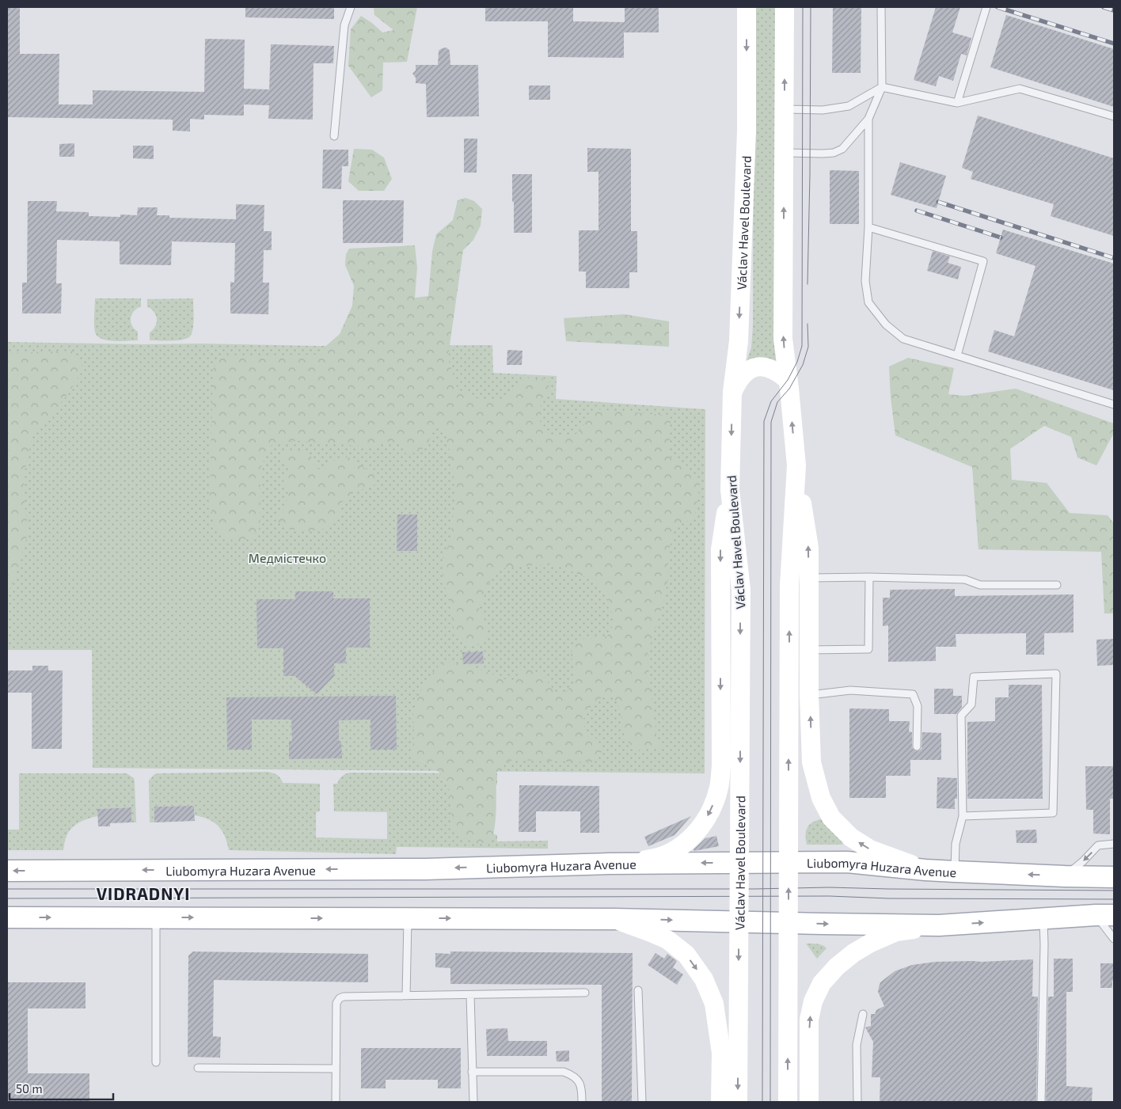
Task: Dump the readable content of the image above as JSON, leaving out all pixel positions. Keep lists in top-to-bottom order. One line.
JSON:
{"streets":{"main road":["Václav Havel Boulevard","Liubomyra Huzara Avenue"]},"districts":["VIDRADNYI"],"parks":["Медмістечко"],"scale_bar":"50 m"}
